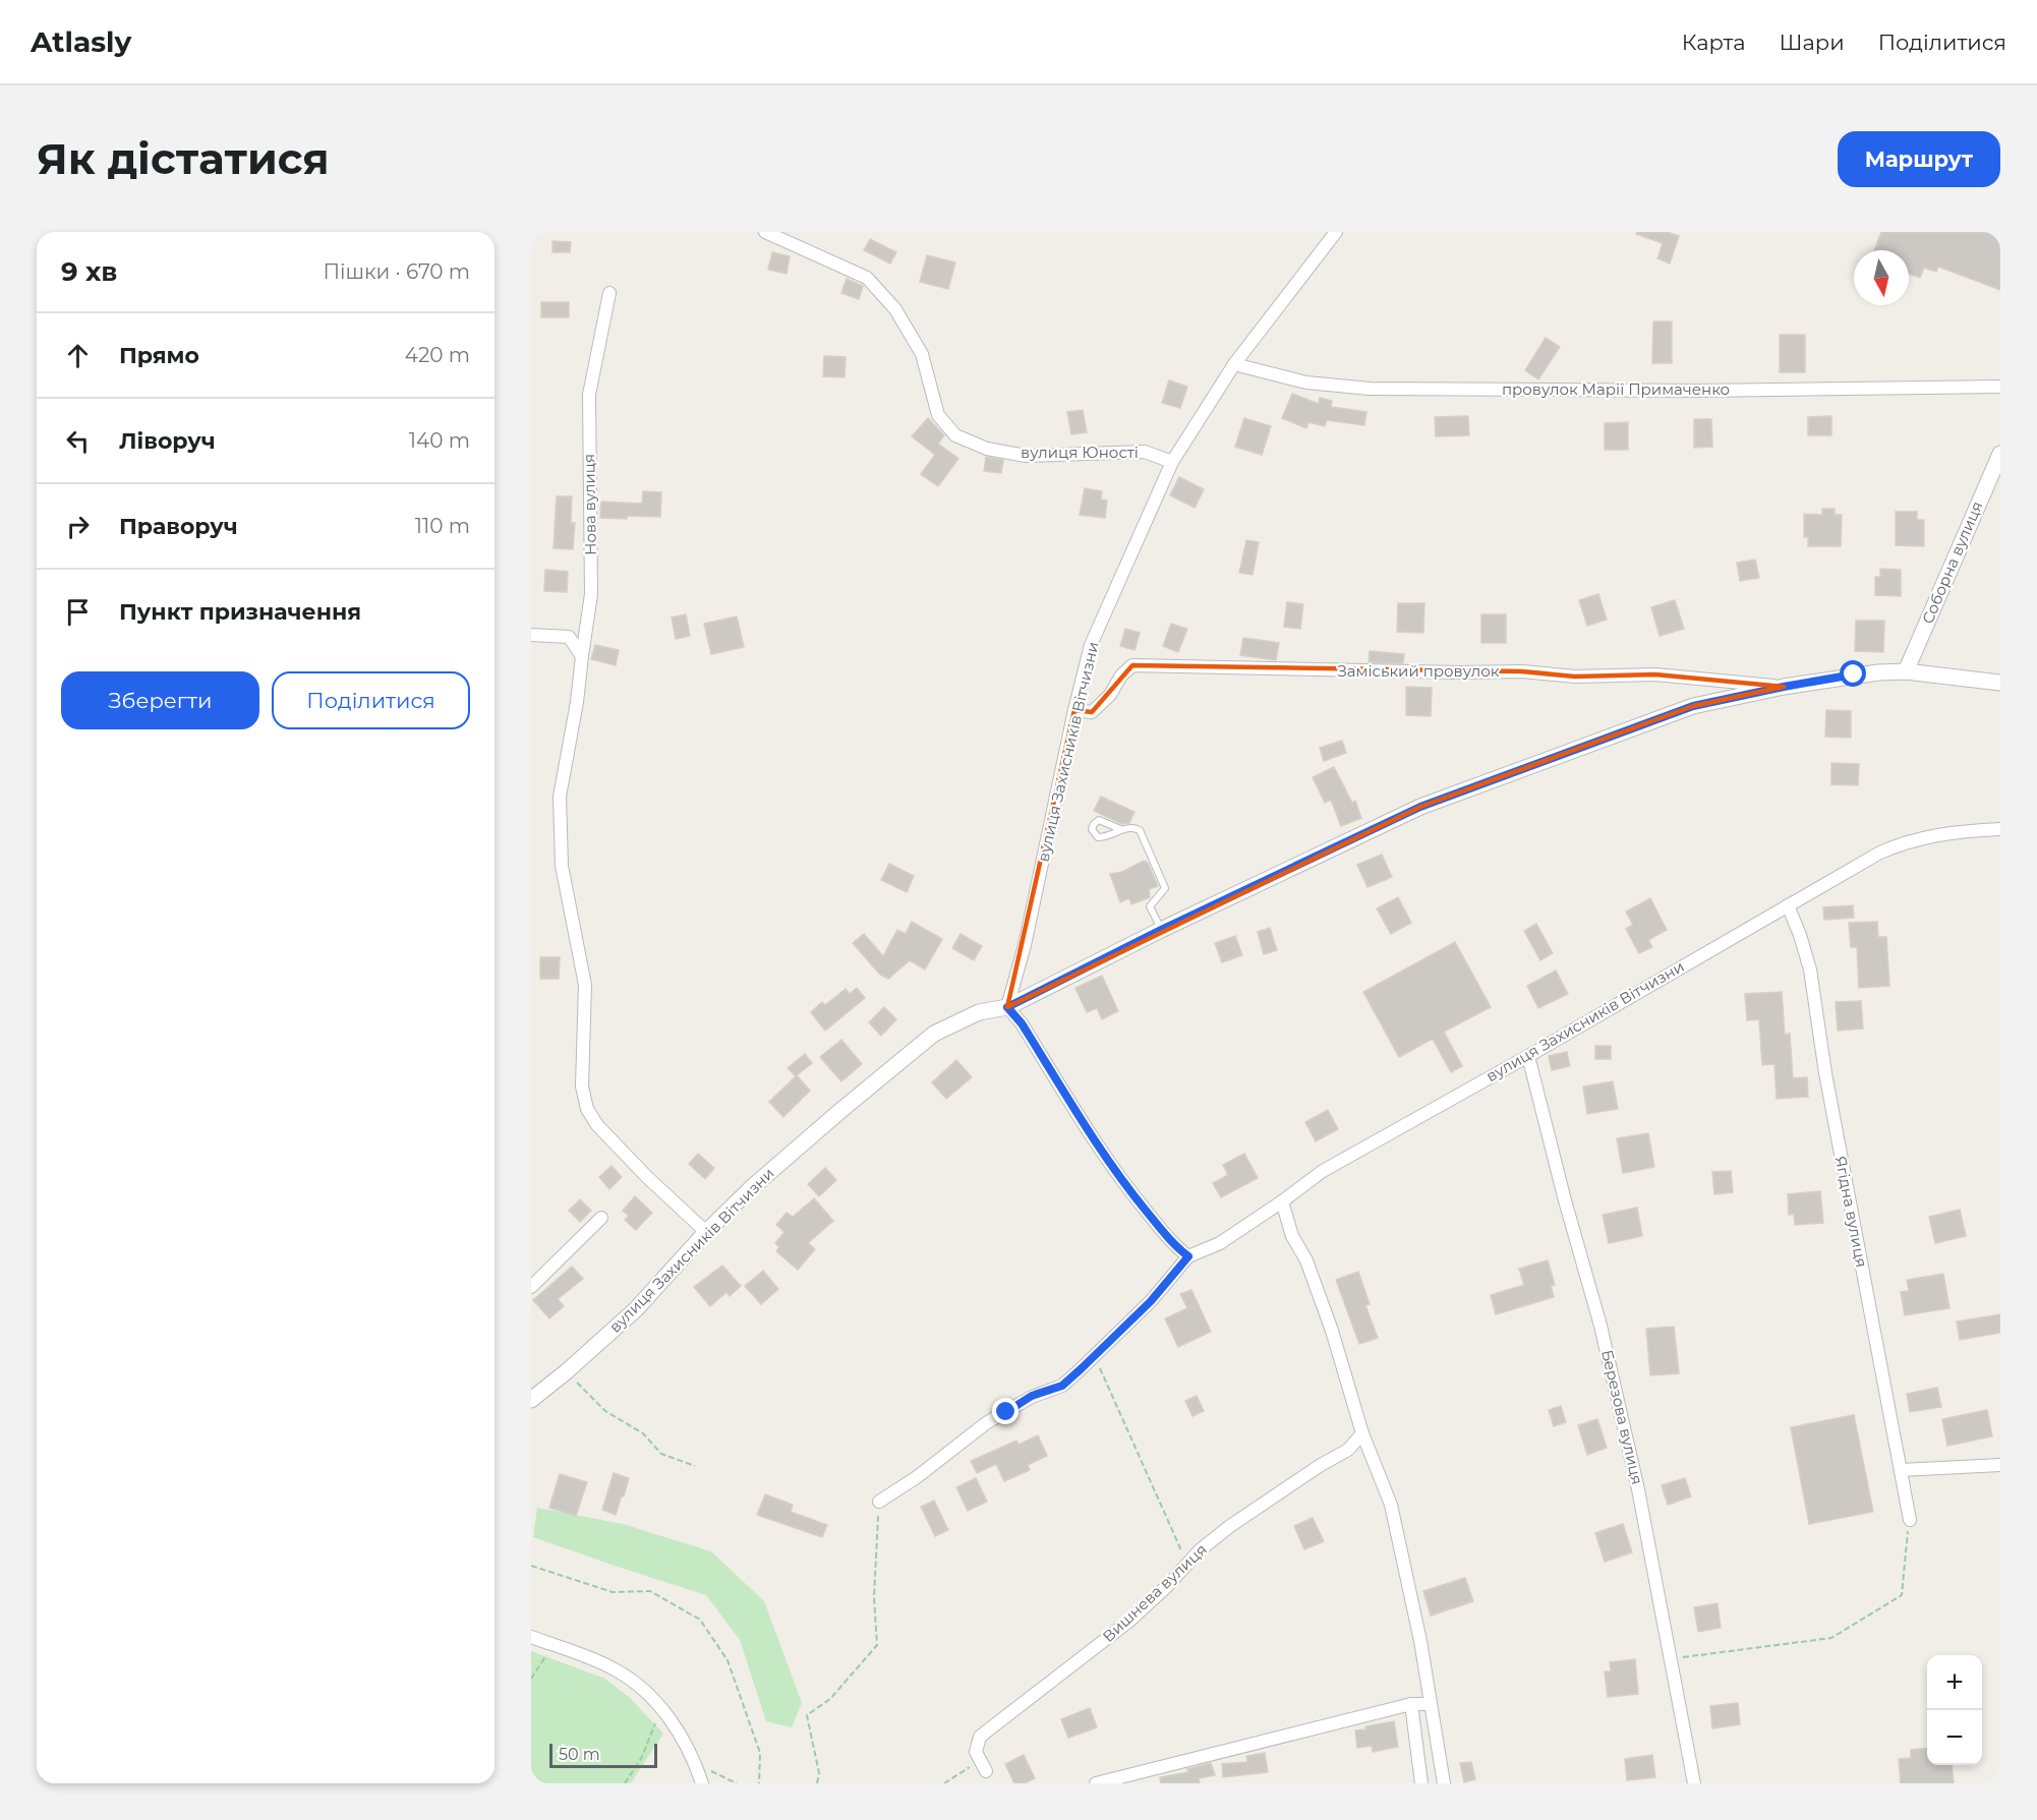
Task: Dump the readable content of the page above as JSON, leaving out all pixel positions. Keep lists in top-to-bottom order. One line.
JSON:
{"streets":{"street":["провулок Марії Примаченко","вулиця Юності","Нова вулиця","Соборна вулиця","Заміський провулок","вулиця Захисників Вітчизни","Ягідна вулиця","Березова вулиця","Вишнева вулиця"]},"crossings":[["провулок Марії Примаченко","вулиця Захисників Вітчизни"],["вулиця Юності","вулиця Захисників Вітчизни"],["Нова вулиця","вулиця Захисників Вітчизни"],["Соборна вулиця","вулиця Захисників Вітчизни"],["Заміський провулок","вулиця Захисників Вітчизни"],["вулиця Захисників Вітчизни","Ягідна вулиця"],["вулиця Захисників Вітчизни","Березова вулиця"]],"scale_bar":"50 m","north":"bottom","page":{"header":"Atlasly","nav":["Карта","Шари","Поділитися"],"buttons":["Маршрут",["Зберегти","Поділитися"]],"title":"Як дістатися","heading":["9 хв","Пішки · 670 m"],"list":[["Прямо","420 m"],["Ліворуч","140 m"],["Праворуч","110 m"],"Пункт призначення"],"map_buttons":["+","−"],"scale":"50 m"}}
